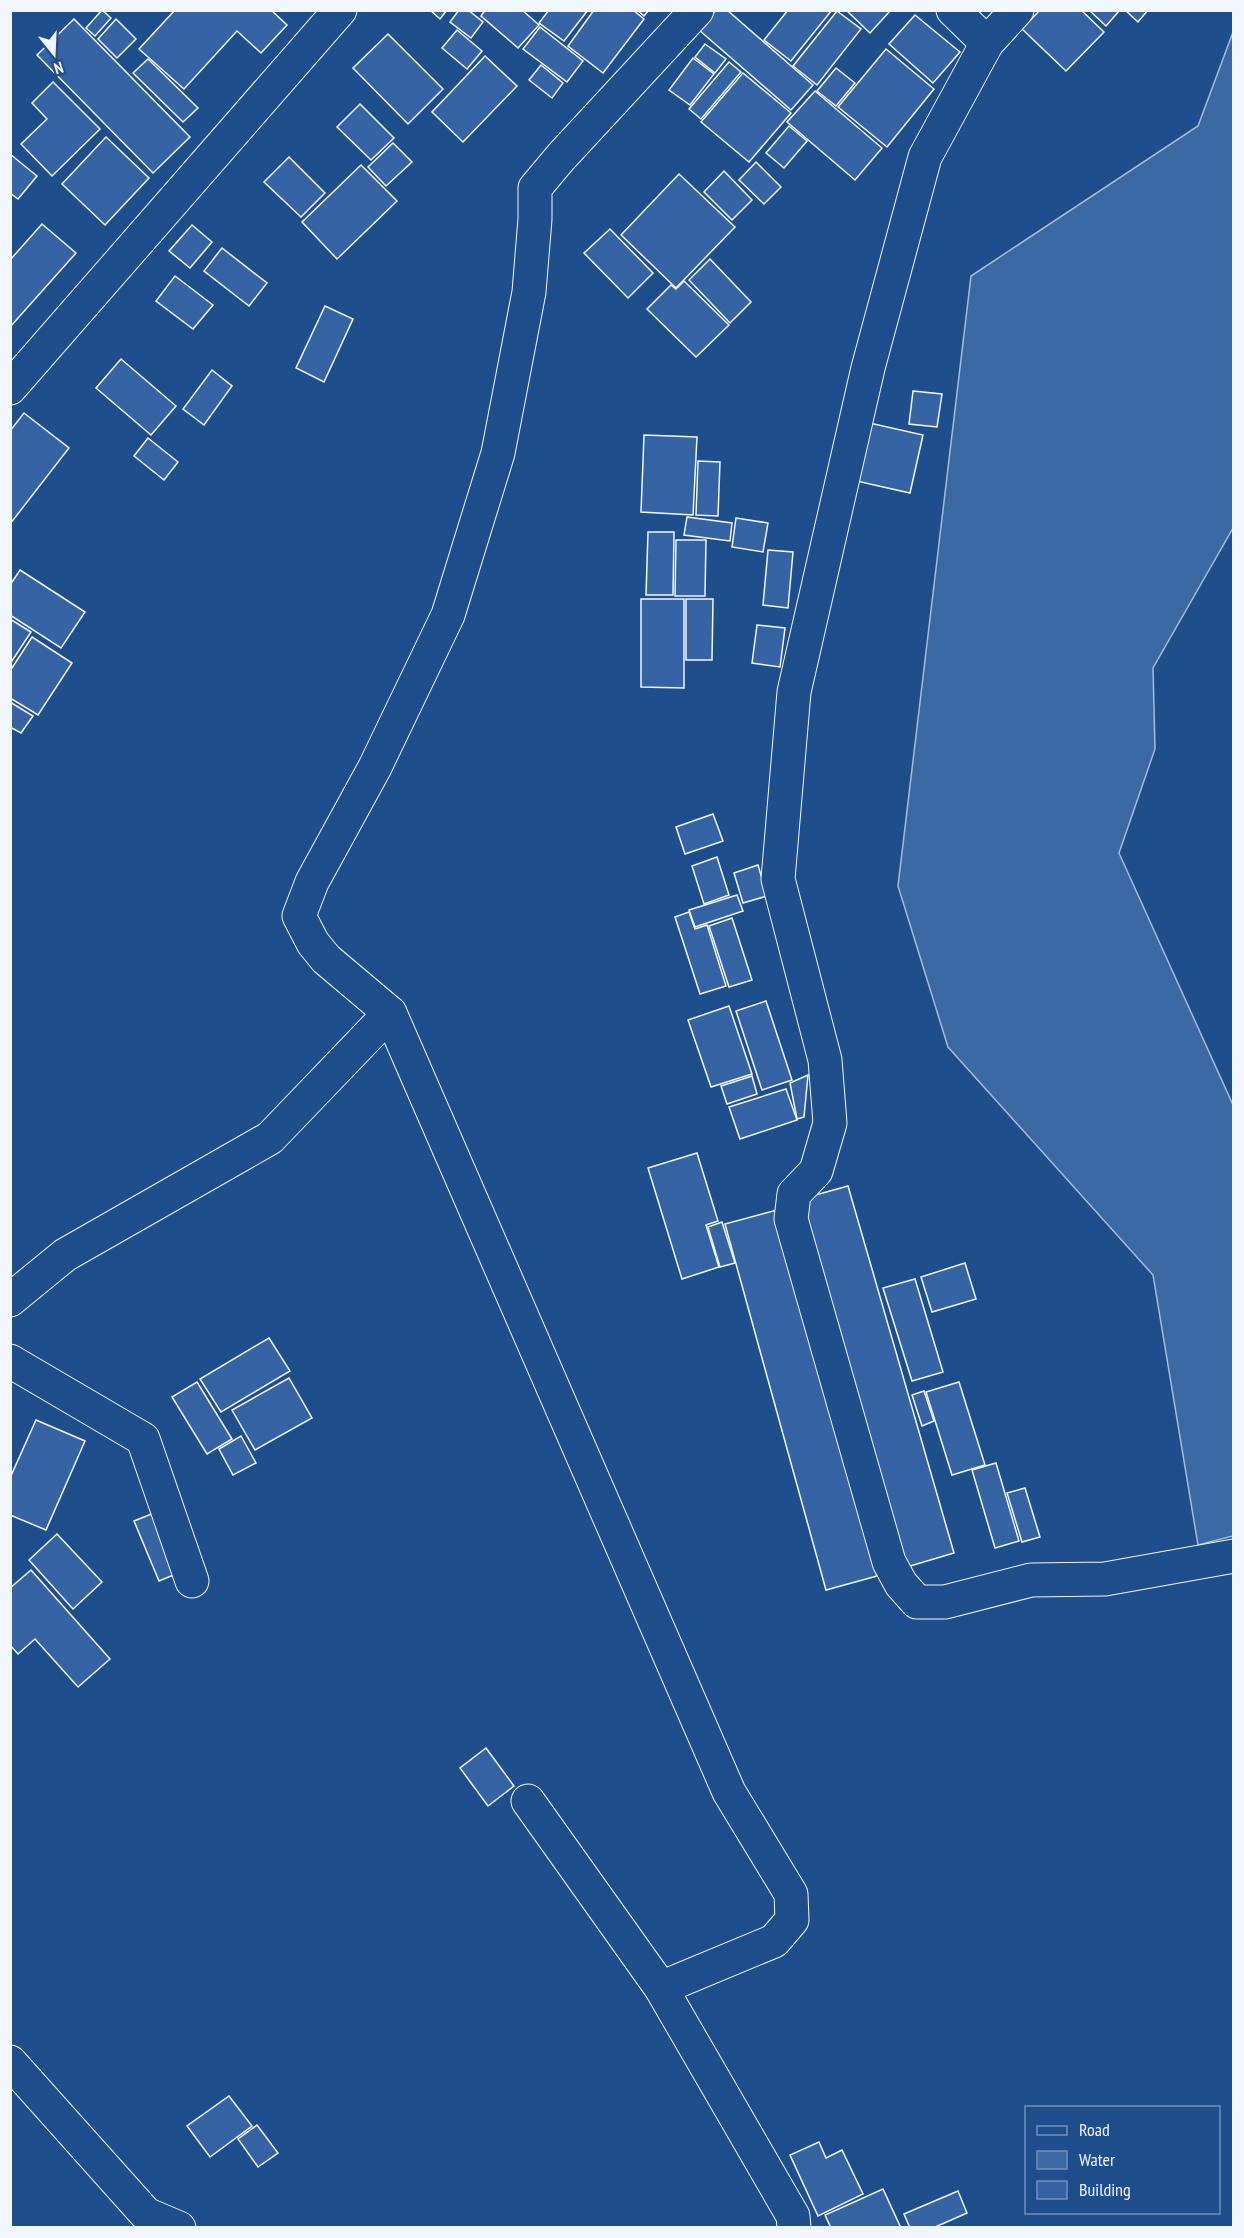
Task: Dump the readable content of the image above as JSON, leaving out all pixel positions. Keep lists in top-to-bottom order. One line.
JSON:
{"legend":["Road","Water","Building"],"north":"bottom"}
